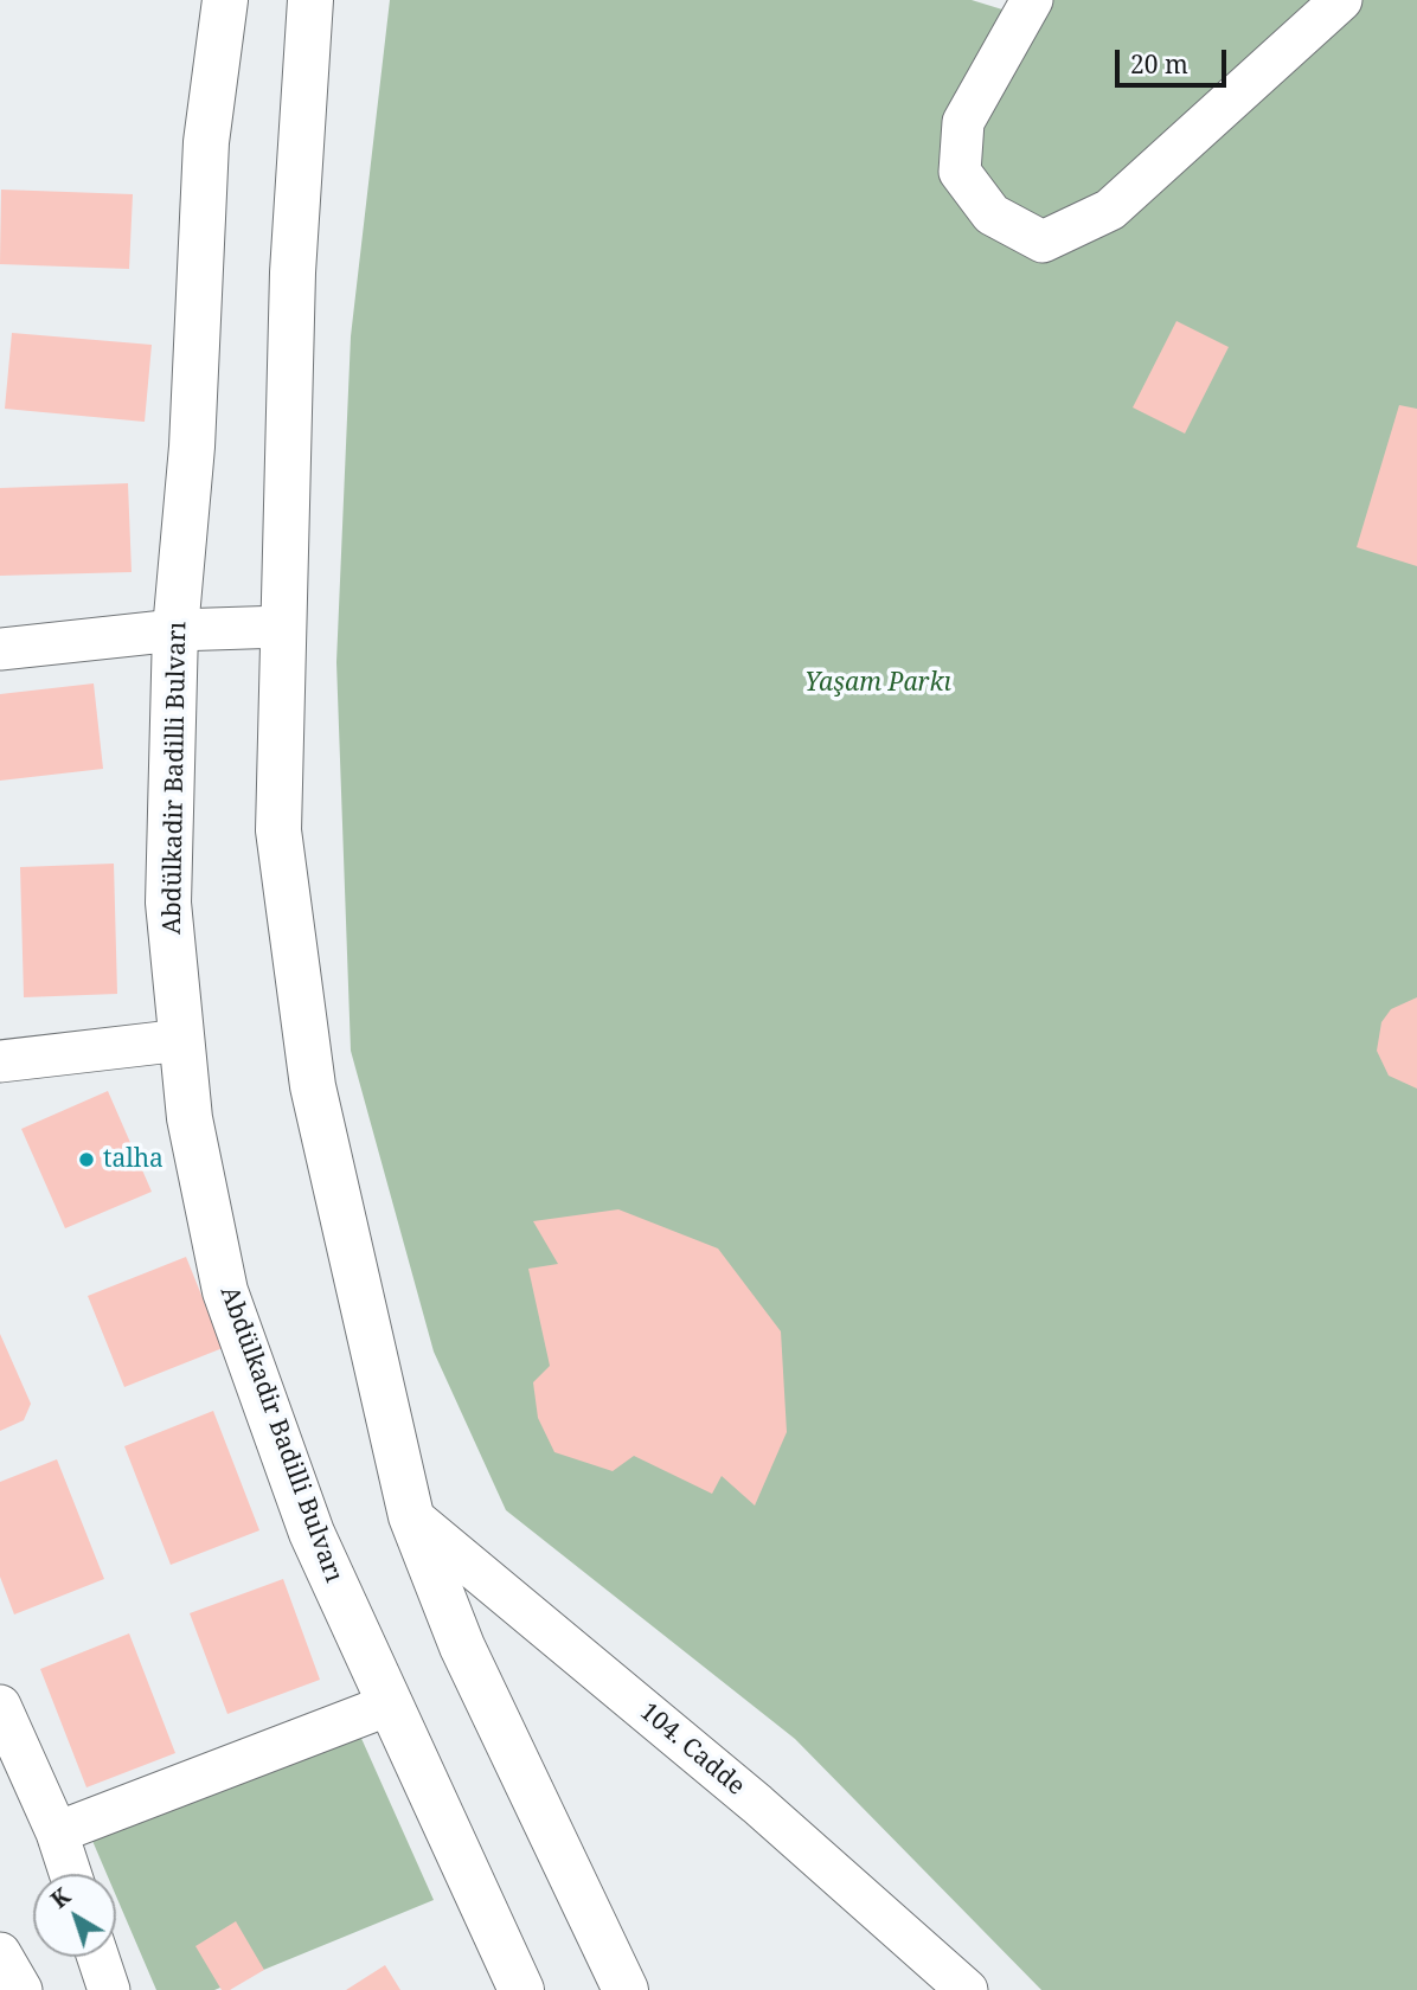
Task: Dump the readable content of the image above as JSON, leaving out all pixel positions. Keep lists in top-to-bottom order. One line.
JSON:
{"streets":{"main road":["Abdülkadir Badilli Bulvarı"],"street":["104. Cadde"]},"parks":["Yaşam Parkı"],"places":["talha"],"scale_bar":"20 m","north":"top left"}
